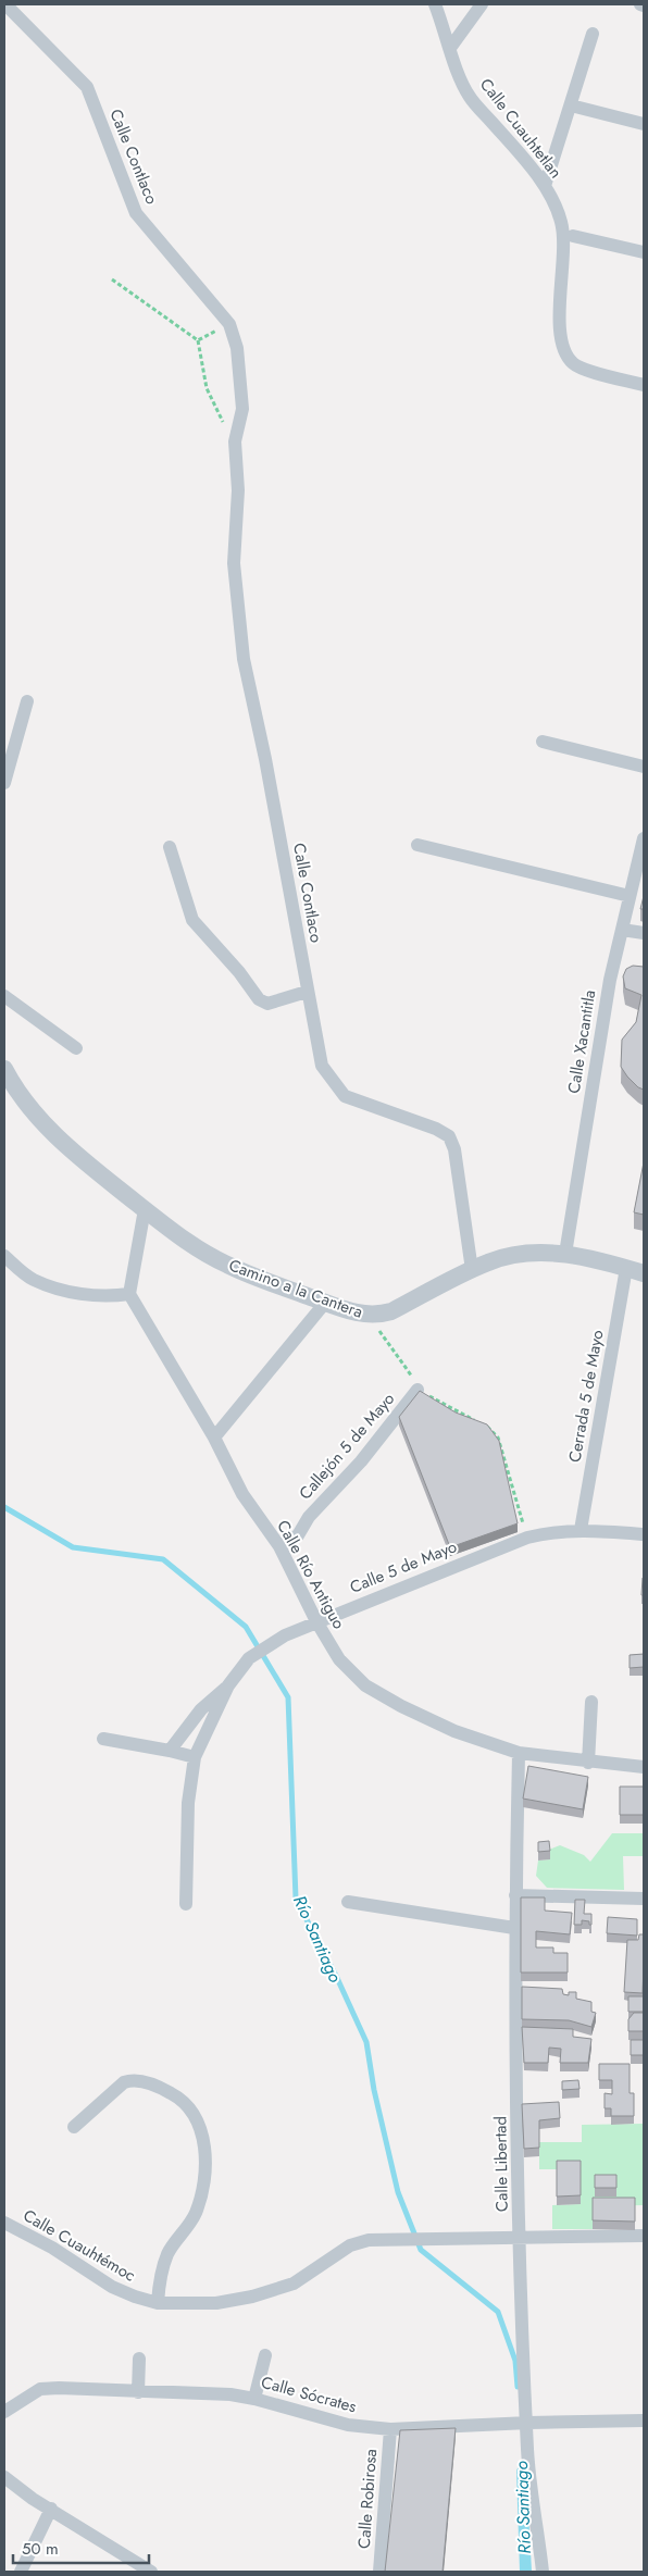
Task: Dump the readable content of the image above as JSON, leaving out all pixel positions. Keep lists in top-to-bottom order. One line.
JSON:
{"streets":{"street":["Calle Cuauhtetlan","Calle Contlaco","Calle Xacantitla","Camino a la Cantera","Cerrada 5 de Mayo","Callejón 5 de Mayo","Calle 5 de Mayo","Calle Río Antiguo","Calle Libertad","Calle Cuauhtémoc","Calle Sócrates","Calle Robirosa"]},"crossings":[["Calle Contlaco","Camino a la Cantera"],["Calle Xacantitla","Camino a la Cantera"],["Camino a la Cantera","Cerrada 5 de Mayo"],["Camino a la Cantera","Callejón 5 de Mayo"],["Cerrada 5 de Mayo","Calle 5 de Mayo"],["Callejón 5 de Mayo","Calle 5 de Mayo"],["Callejón 5 de Mayo","Calle Río Antiguo"],["Calle 5 de Mayo","Calle Río Antiguo"],["Calle Río Antiguo","Calle Libertad"],["Calle Libertad","Calle Cuauhtémoc"],["Calle Libertad","Calle Sócrates"],["Calle Sócrates","Calle Robirosa"]],"water":["Río Santiago"],"scale_bar":"50 m"}
